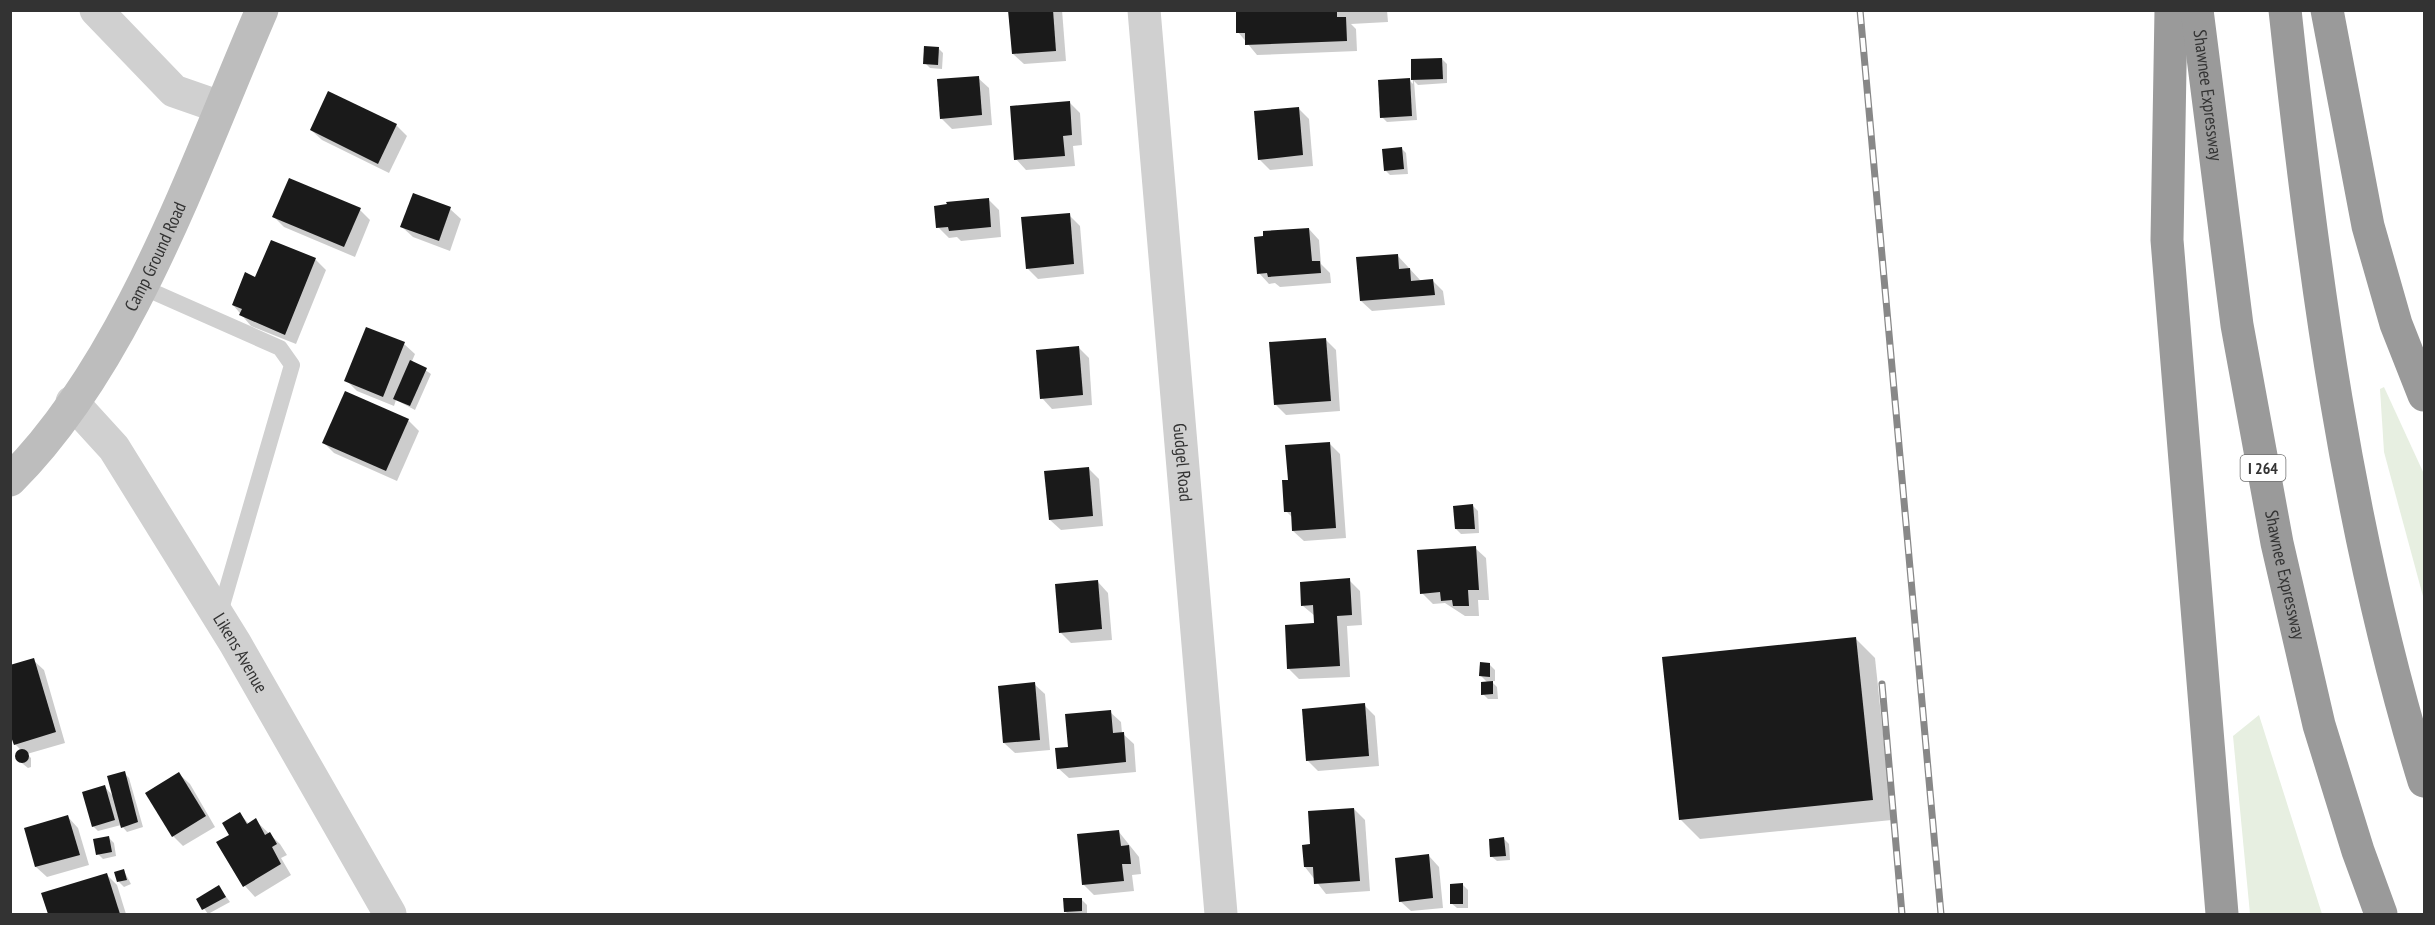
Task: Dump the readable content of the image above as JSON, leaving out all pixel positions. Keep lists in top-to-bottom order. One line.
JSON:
{"streets":{"highway":["Shawnee Expressway","I 264"],"street":["Camp Ground Road","Gudgel Road","Likens Avenue"]},"crossings":[["Camp Ground Road","Likens Avenue"]]}
